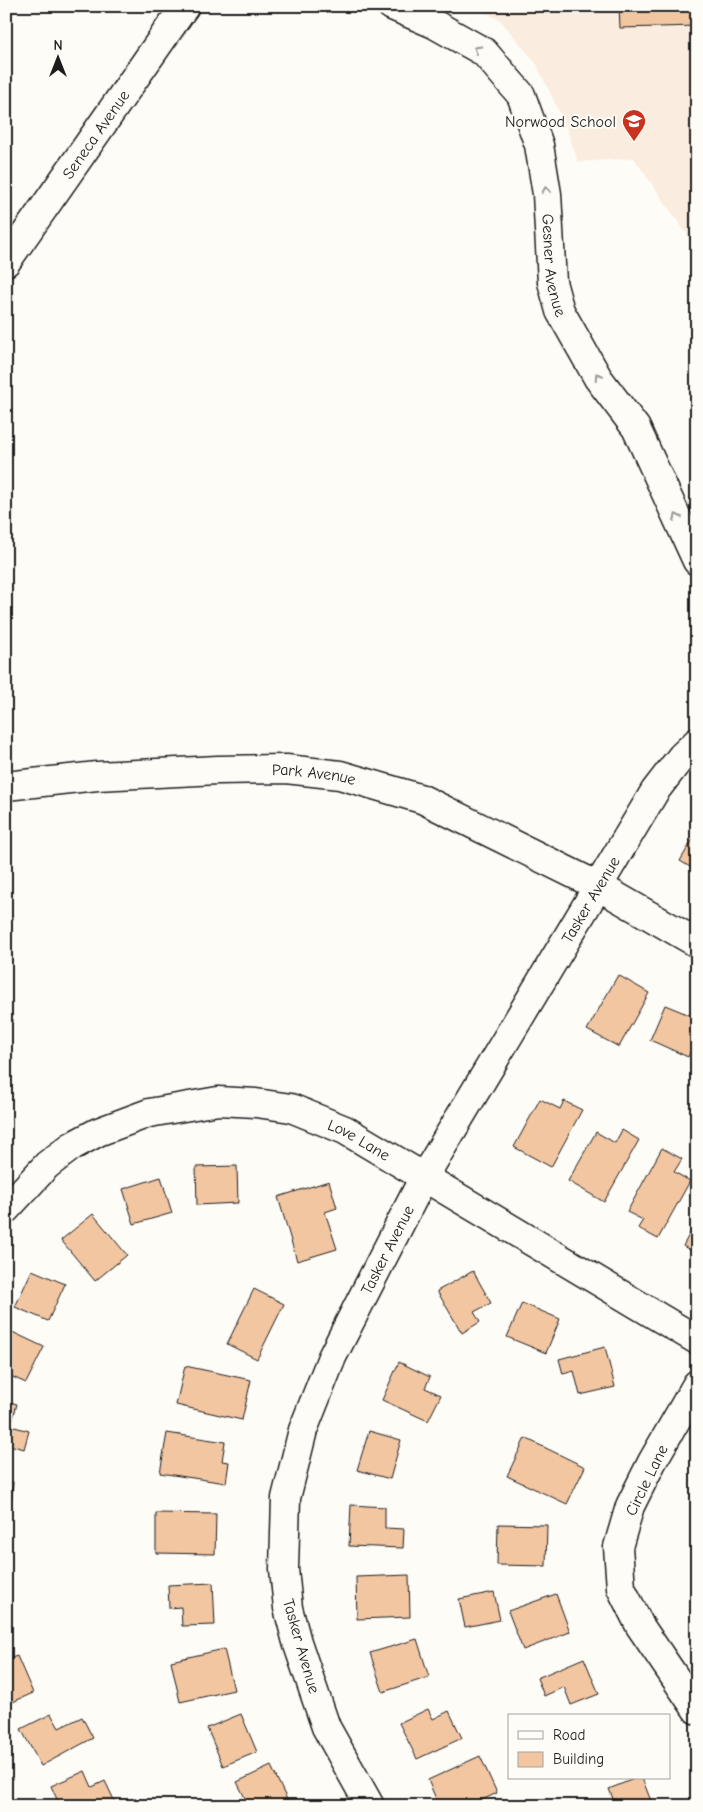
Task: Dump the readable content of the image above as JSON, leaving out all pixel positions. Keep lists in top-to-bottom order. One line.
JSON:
{"streets":{"street":["Seneca Avenue","Gesner Avenue","Park Avenue","Tasker Avenue","Love Lane","Circle Lane"]},"crossings":[["Park Avenue","Tasker Avenue"],["Tasker Avenue","Love Lane"]],"one_way":["Gesner Avenue"],"places":{"school or university":["Norwood School"]},"legend":["Road","Building"],"north":"top"}
